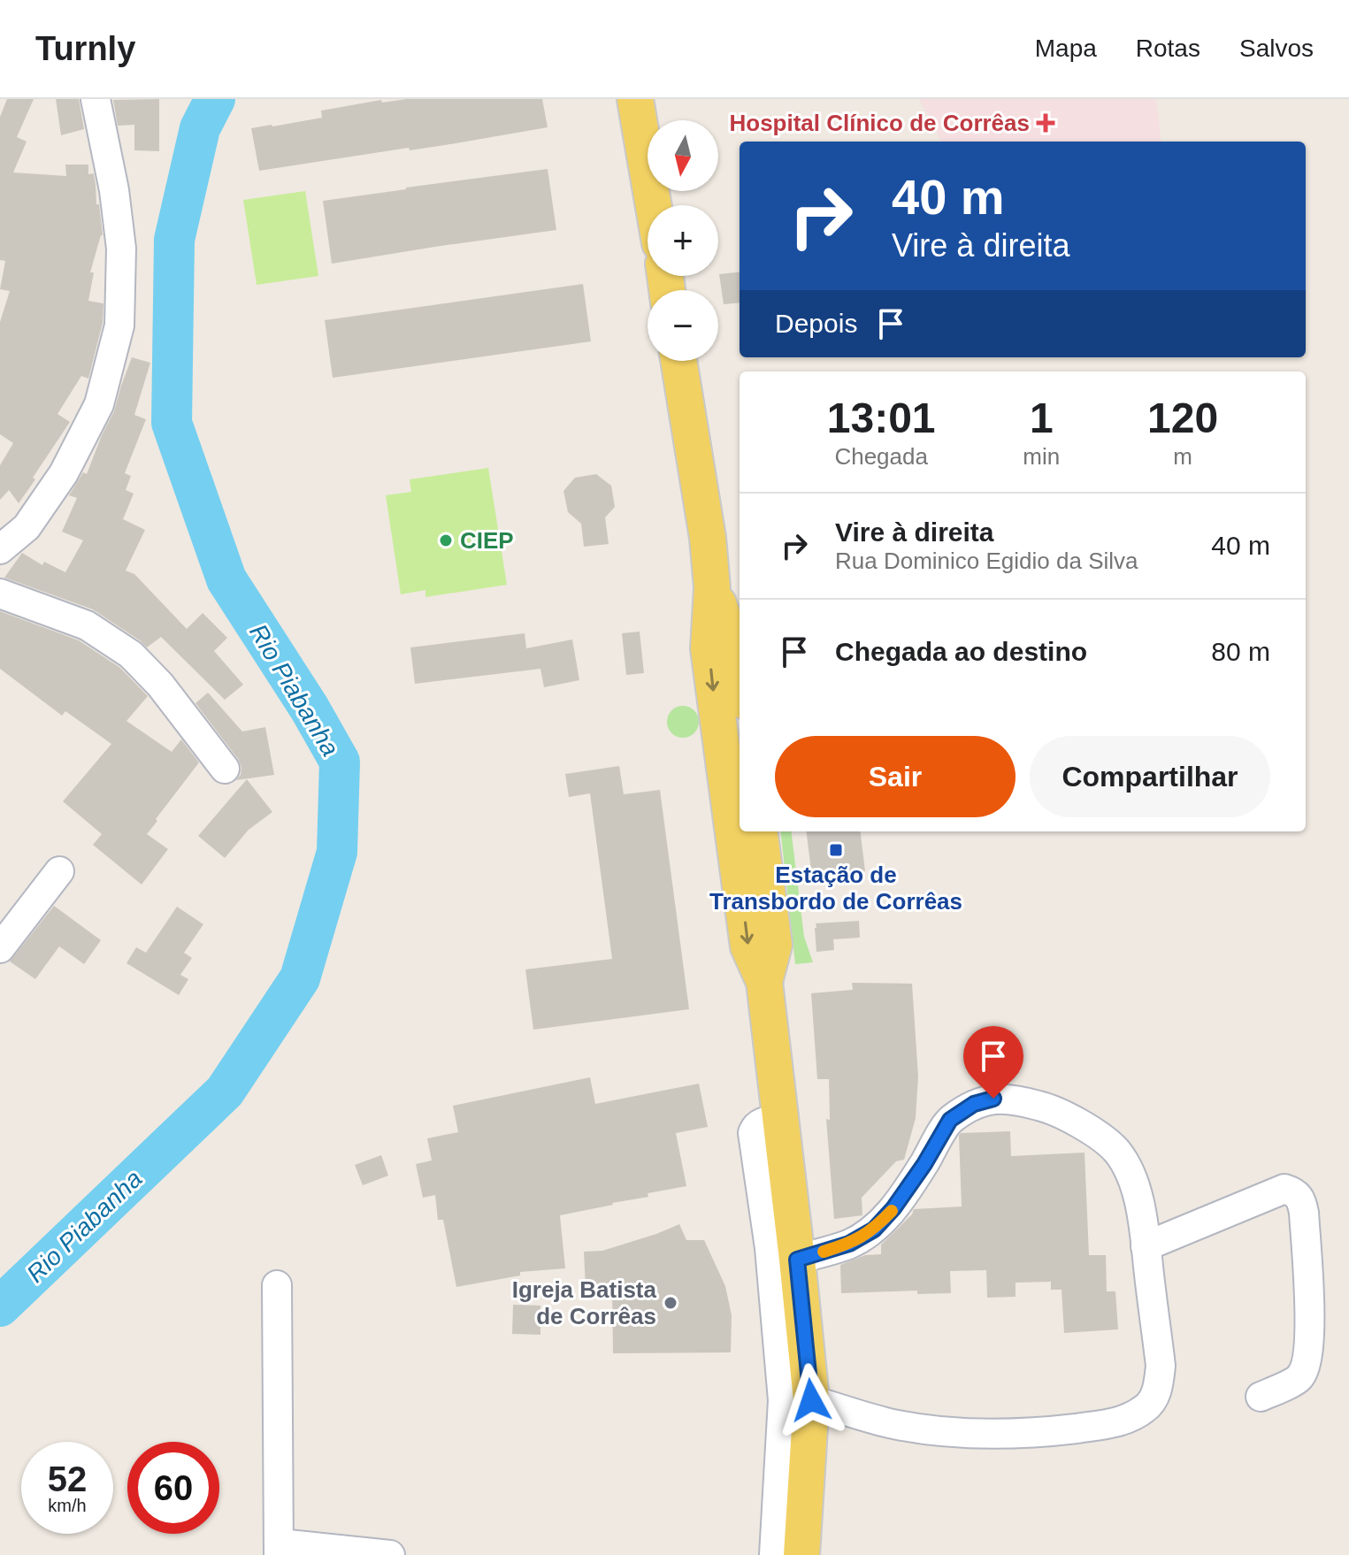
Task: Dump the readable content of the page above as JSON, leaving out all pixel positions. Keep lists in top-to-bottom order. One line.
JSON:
{"water":["Rio Piabanha"],"places":{"health":["Hospital Clínico de Corrêas"],"other":["CIEP","Igreja Batista de Corrêas"],"transit":["Estação de Transbordo de Corrêas"]},"north":"bottom","page":{"header":"Turnly","nav":["Mapa","Rotas","Salvos"],"map_buttons":["+","−"],"turn":["40 m","Vire à direita"],"then":"Depois","eta":["13:01","Chegada","1","min","120","m"],"list":[{"name":"Vire à direita","note":"Rua Dominico Egidio da Silva","value":"40 m"},{"name":"Chegada ao destino","value":"80 m"}],"buttons":["Sair","Compartilhar"],"speed":"52 km/h","limit":"60"}}
